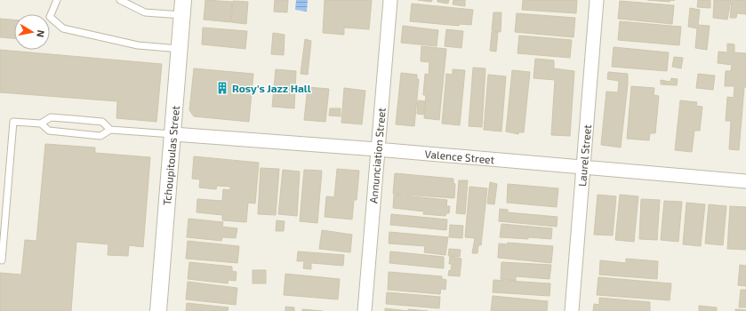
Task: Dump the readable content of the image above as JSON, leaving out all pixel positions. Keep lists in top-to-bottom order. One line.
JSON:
{"streets":{"street":["Tchoupitoulas Street","Annunciation Street","Laurel Street","Valence Street"]},"crossings":[["Tchoupitoulas Street","Valence Street"],["Annunciation Street","Valence Street"],["Laurel Street","Valence Street"]],"places":{"building":["Rosy's Jazz Hall"]},"north":"right"}
